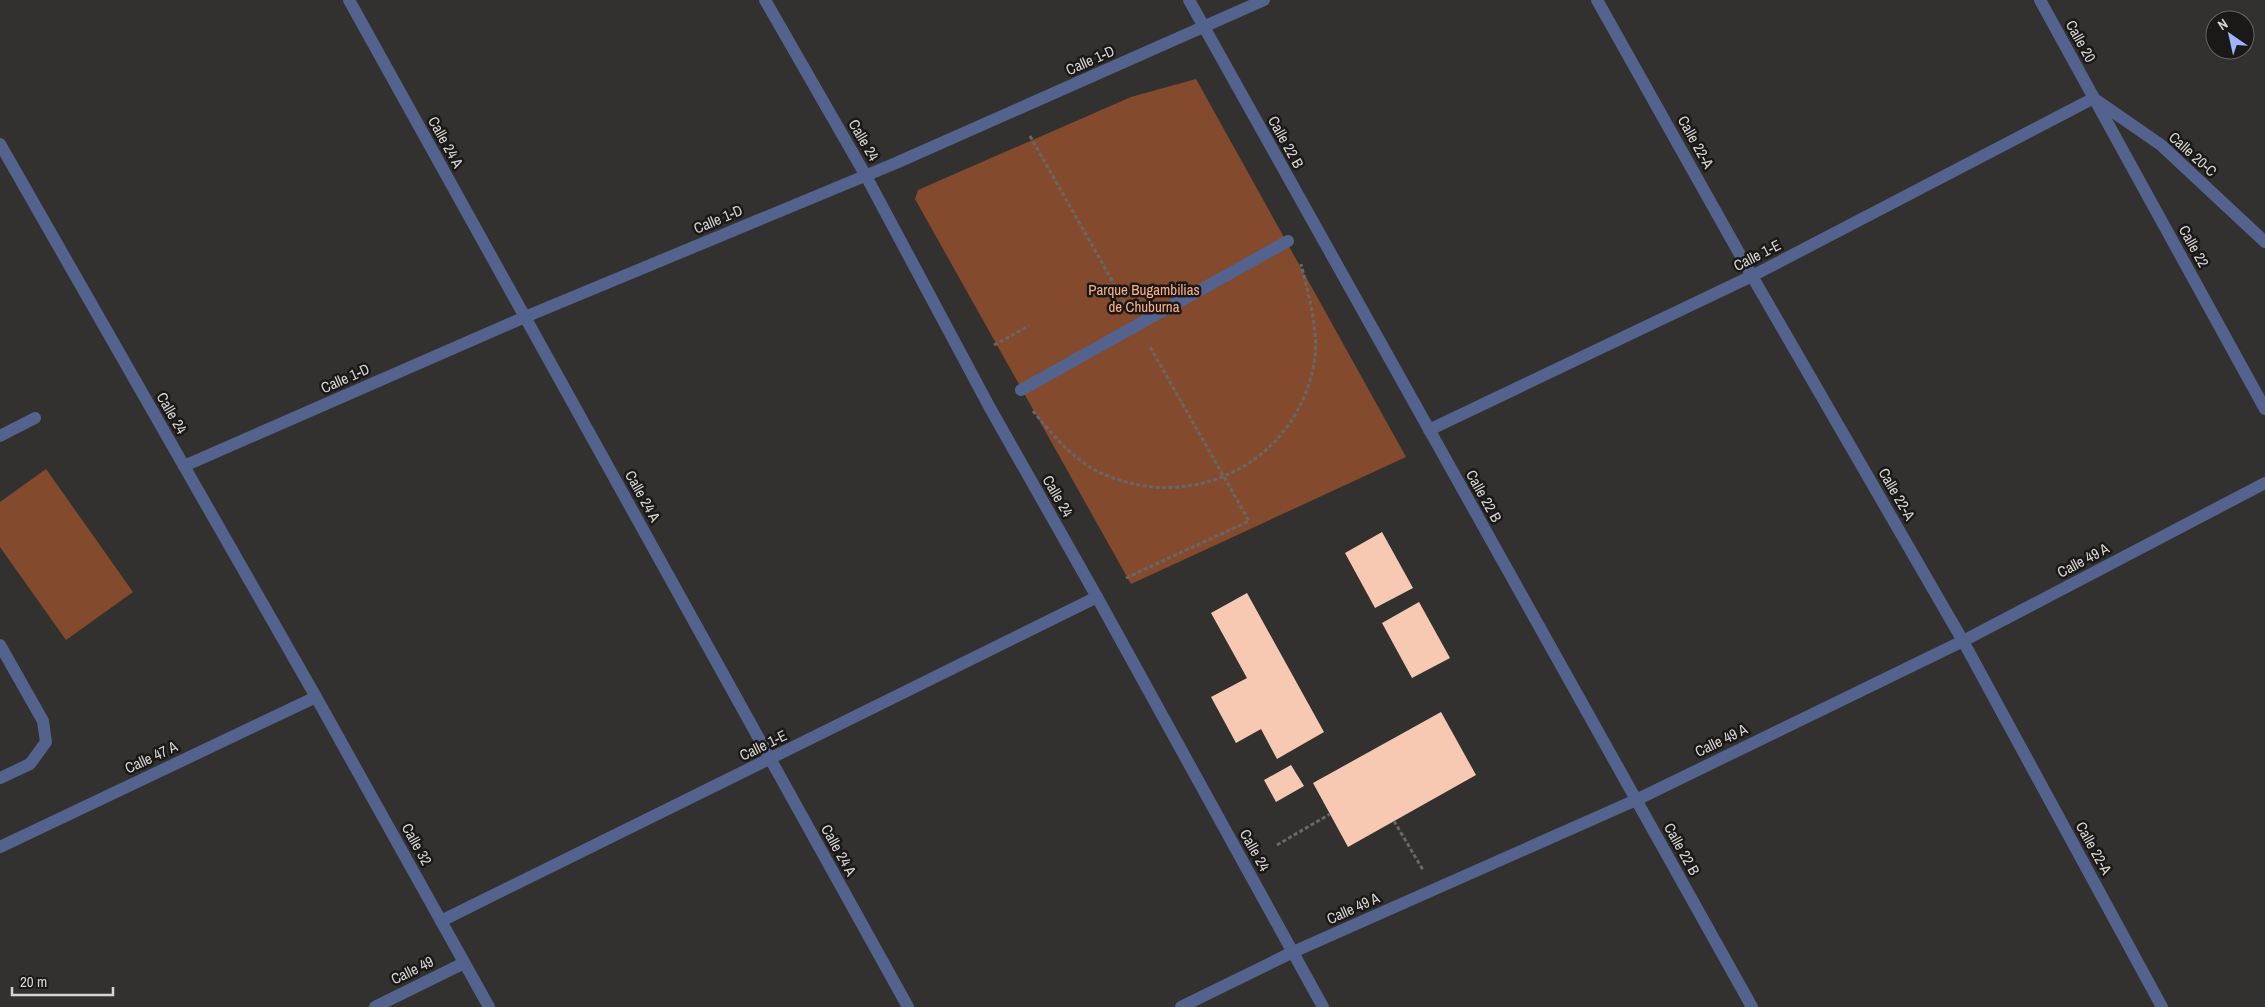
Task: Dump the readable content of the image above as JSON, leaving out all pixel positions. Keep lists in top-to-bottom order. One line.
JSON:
{"streets":{"street":["Calle 20","Calle 1-D","Calle 24","Calle 24 A","Calle 22 B","Calle 22-A","Calle 20-C","Calle 22","Calle 1-E","Calle 49 A","Calle 47 A","Calle 32","Calle 49"]},"crossings":[["Calle 20","Calle 20-C"],["Calle 20","Calle 22"],["Calle 20","Calle 1-E"],["Calle 1-D","Calle 24"],["Calle 1-D","Calle 24 A"],["Calle 1-D","Calle 22 B"],["Calle 24","Calle 1-E"],["Calle 24","Calle 49 A"],["Calle 24","Calle 47 A"],["Calle 24","Calle 32"],["Calle 24 A","Calle 1-E"],["Calle 22 B","Calle 1-E"],["Calle 22 B","Calle 49 A"],["Calle 22-A","Calle 1-E"],["Calle 22-A","Calle 49 A"],["Calle 20-C","Calle 22"],["Calle 20-C","Calle 1-E"],["Calle 22","Calle 1-E"],["Calle 1-E","Calle 32"],["Calle 47 A","Calle 32"],["Calle 32","Calle 49"]],"parks":["Parque Bugambilias de Chuburna"],"scale_bar":"20 m","north":"top left"}
